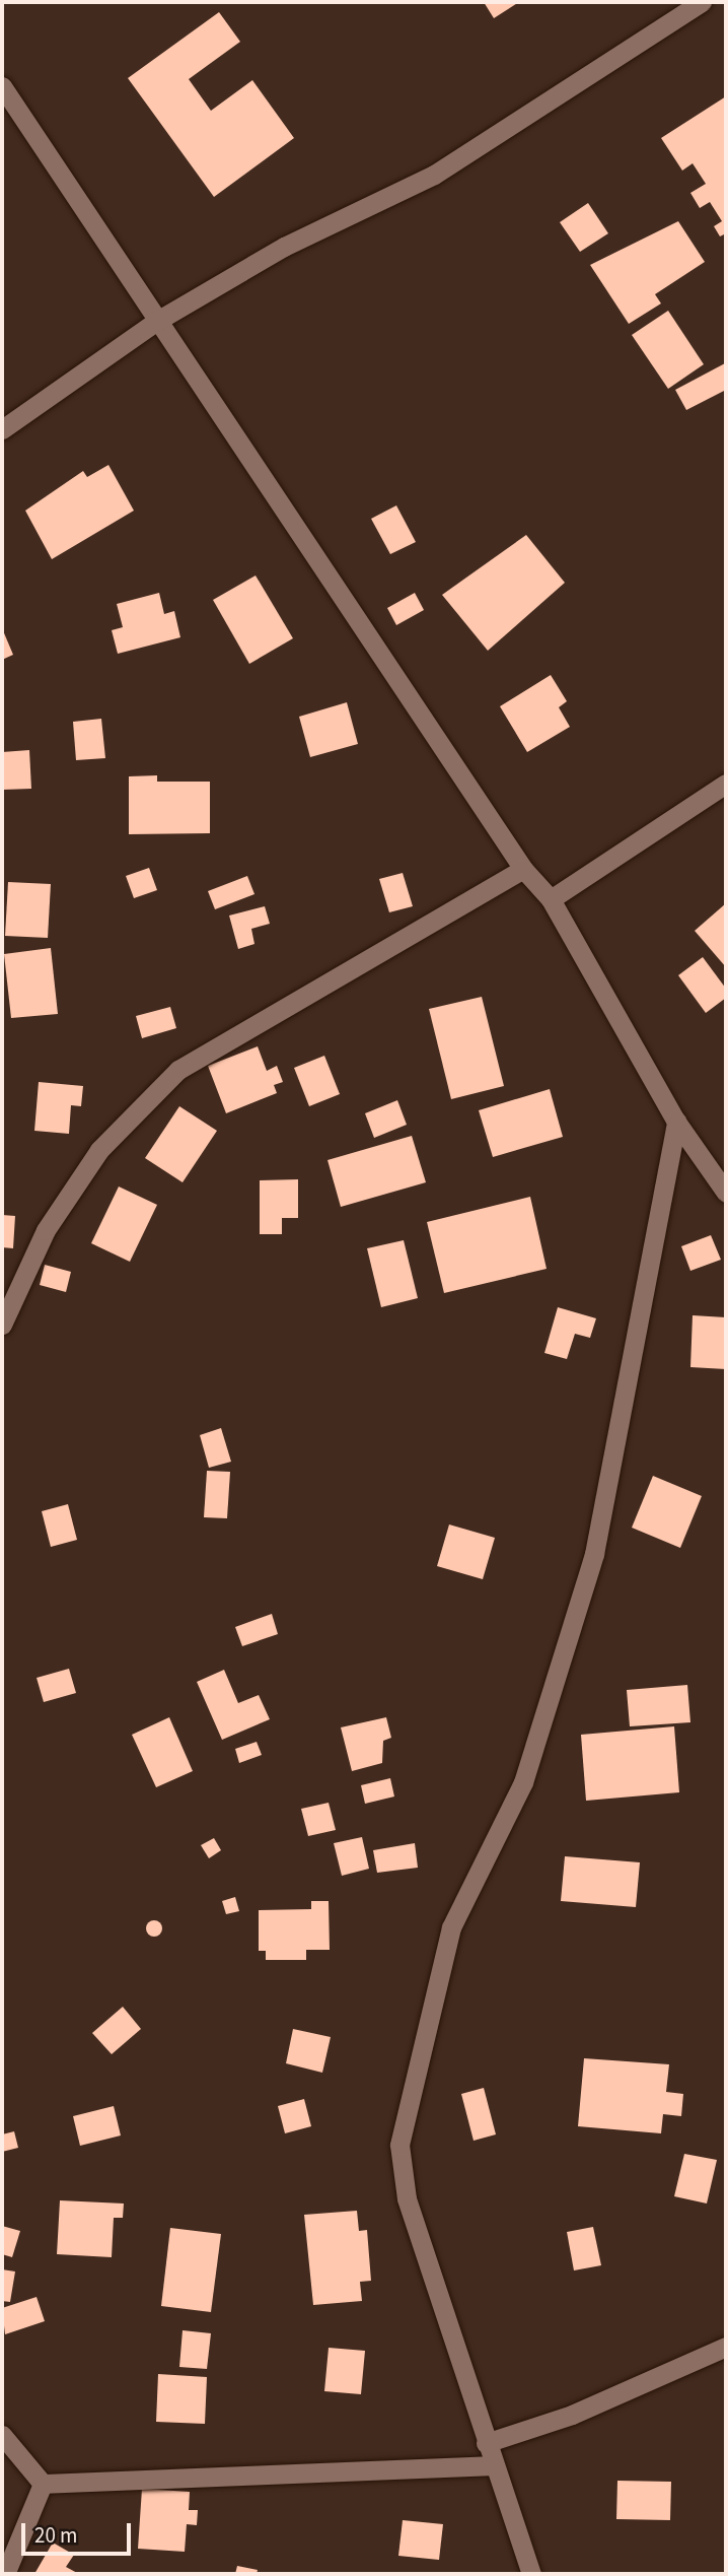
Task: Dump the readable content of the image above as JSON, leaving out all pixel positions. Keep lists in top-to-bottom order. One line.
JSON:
{"scale_bar":"20 m"}
